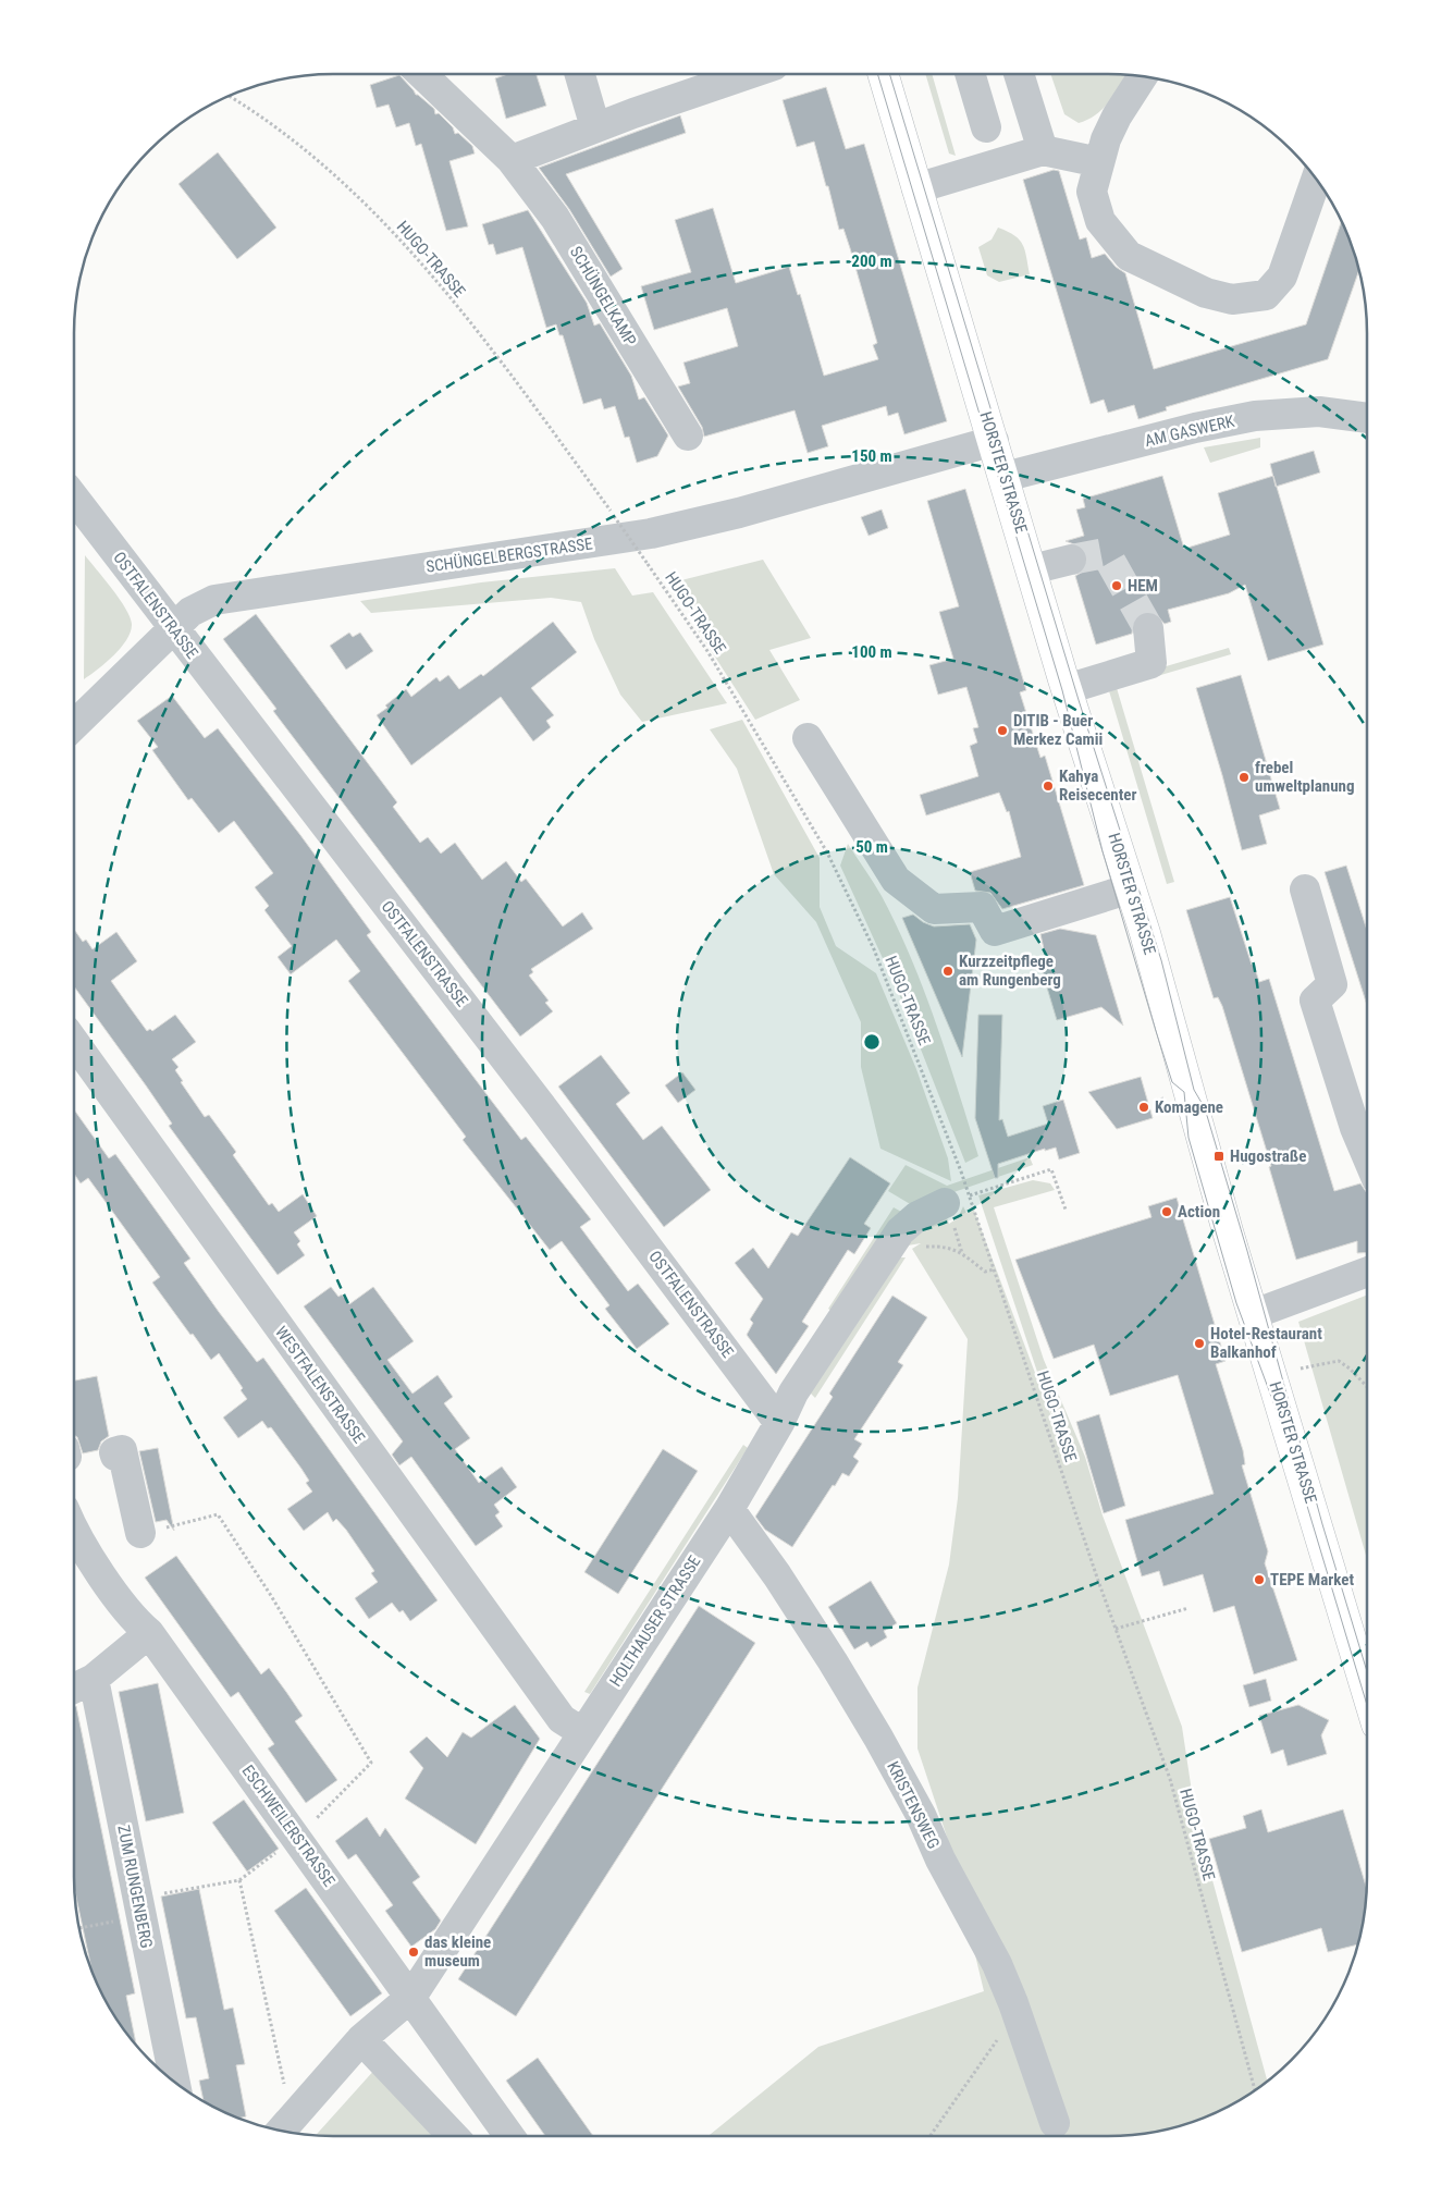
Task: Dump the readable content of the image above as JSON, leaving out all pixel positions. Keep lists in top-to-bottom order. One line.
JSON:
{"streets":{"main road":["HORSTER STRASSE"],"street":["SCHÜNGELKAMP","AM GASWERK","SCHÜNGELBERGSTRASSE","OSTFALENSTRASSE","WESTFALENSTRASSE","HOLTHAUSER STRASSE","KRISTENSWEG","ESCHWEILERSTRASSE","ZUM RUNGENBERG"],"path":["HUGO-TRASSE"]},"crossings":[["HUGO-TRASSE","HOLTHAUSER STRASSE"],["AM GASWERK","HORSTER STRASSE"],["HORSTER STRASSE","SCHÜNGELBERGSTRASSE"],["SCHÜNGELBERGSTRASSE","OSTFALENSTRASSE"],["OSTFALENSTRASSE","HOLTHAUSER STRASSE"],["WESTFALENSTRASSE","HOLTHAUSER STRASSE"],["HOLTHAUSER STRASSE","KRISTENSWEG"],["HOLTHAUSER STRASSE","ESCHWEILERSTRASSE"]],"places":{"other":["HEM","DITIB - Buer Merkez Camii","frebel umweltplanung","Kahya Reisecenter","Kurzzeitpflege am Rungenberg","Komagene","Action","Hotel-Restaurant Balkanhof","TEPE Market","das kleine museum"],"transit":["Hugostraße"]},"rings":["200 m","150 m","100 m","50 m"]}
